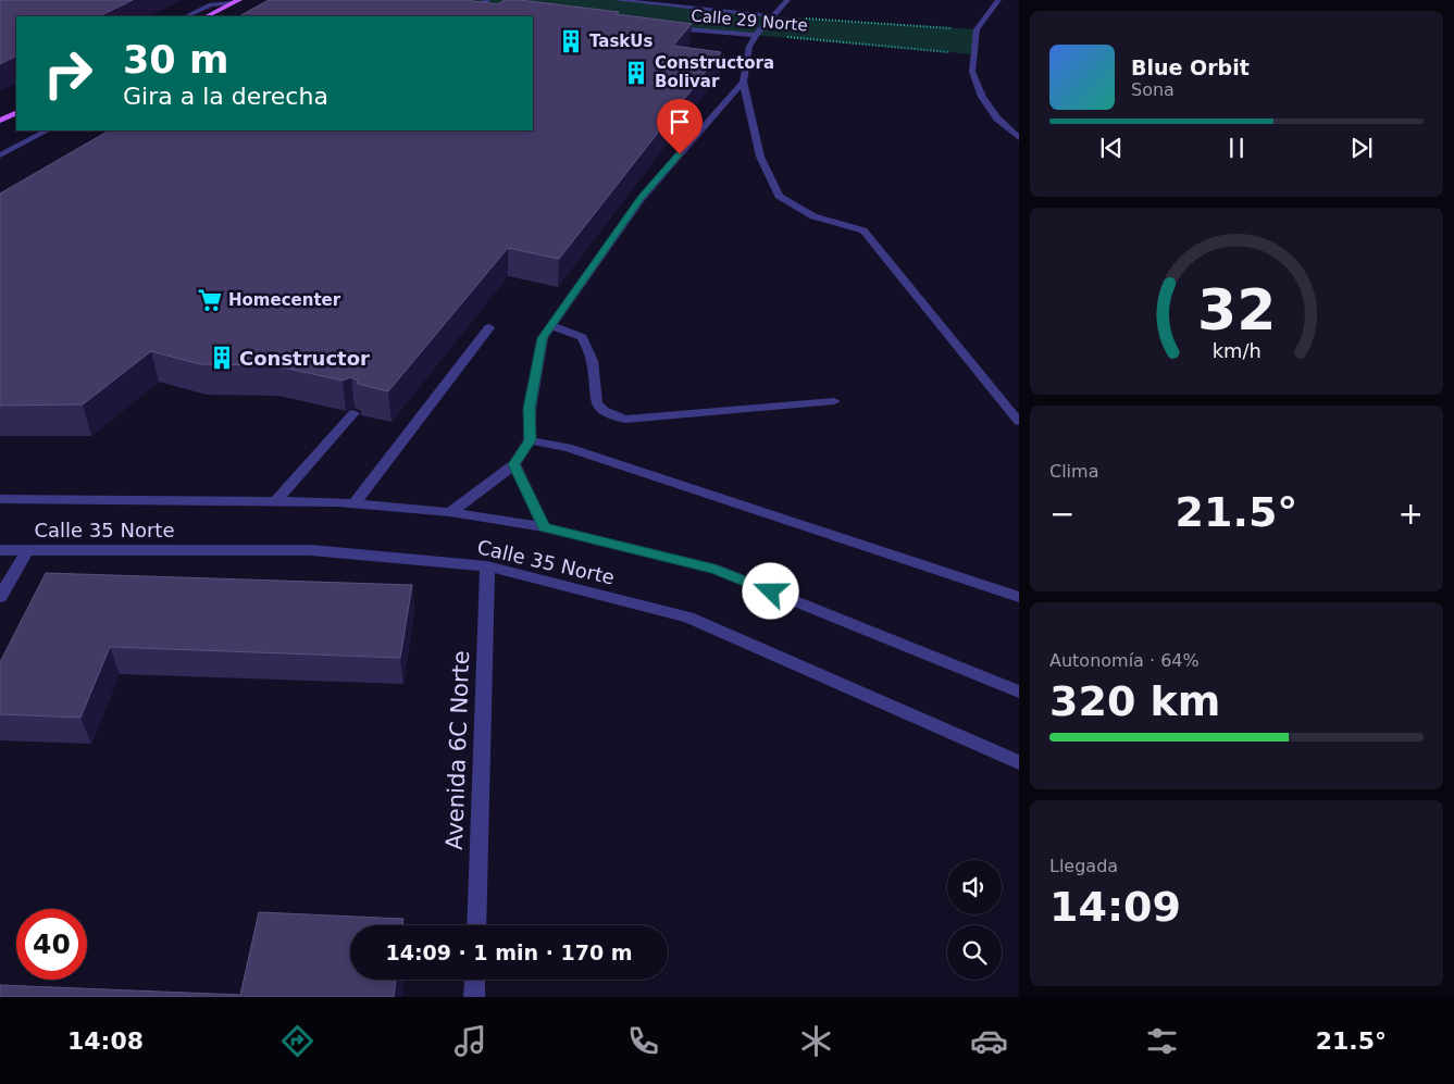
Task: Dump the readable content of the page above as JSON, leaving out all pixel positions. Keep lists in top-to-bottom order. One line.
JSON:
{"streets":{"street":["Calle 29 Norte","Calle 35 Norte","Avenida 6C Norte"]},"crossings":[["Calle 35 Norte","Avenida 6C Norte"]],"places":{"building":["TaskUs","Constructora Bolivar","Constructor"],"supermarket":["Homecenter"]},"page":{"turn":["30 m","Gira a la derecha"],"song":["Blue Orbit","Sona"],"tile":["Clima",["Autonomía · 64%","320 km"],["Llegada","14:09"]],"heat":["−","21.5°","+"],"limit":"40","trip":"14:09 · 1 min · 170 m","tabs":["14:08","21.5°"],"gauge":["32","km/h"]}}
